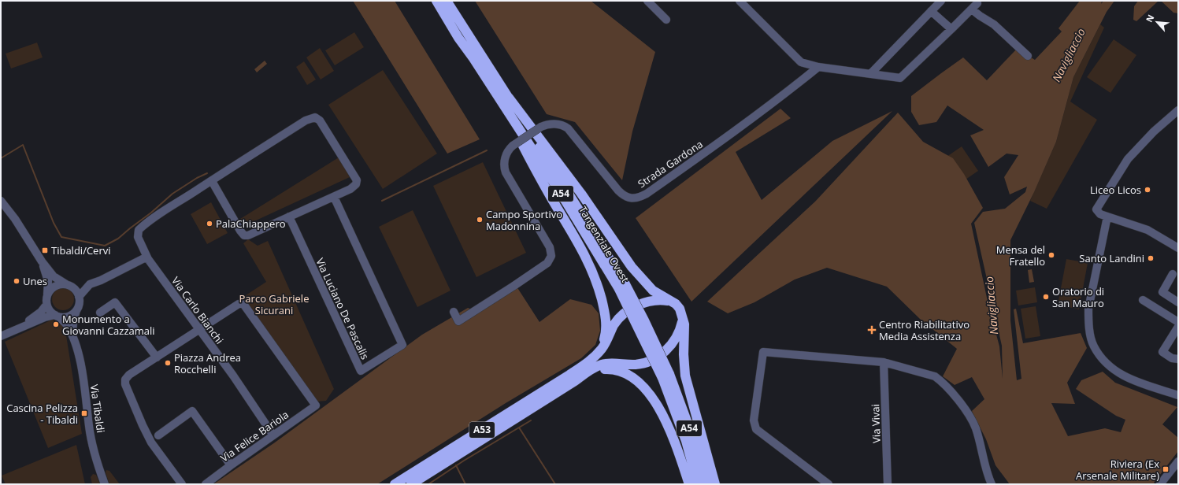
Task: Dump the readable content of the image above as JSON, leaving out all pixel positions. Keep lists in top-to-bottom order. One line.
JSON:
{"streets":{"highway":["A54","Tangenziale Ovest","A53"],"street":["Strada Gardona","Via Luciano De Pascalis","Via Carlo Bianchi","Via Tibaldi","Via Vivai","Via Felice Bariola"]},"crossings":[["Via Carlo Bianchi","Via Felice Bariola"]],"water":["Navigliaccio"],"parks":["Parco Gabriele Sicurani"],"places":{"other":["Liceo Licos","Campo Sportivo Madonnina","PalaChiappero","Mensa del Fratello","Santo Landini","Unes","Oratorio di San Mauro","Monumento a Giovanni Cazzamali","Piazza Andrea Rocchelli"],"transit":["Tibaldi/Cervi","Cascina Pelizza - Tibaldi","Riviera (Ex Arsenale Militare)"],"health":["Centro Riabilitativo Media Assistenza"]},"north":"top left"}
